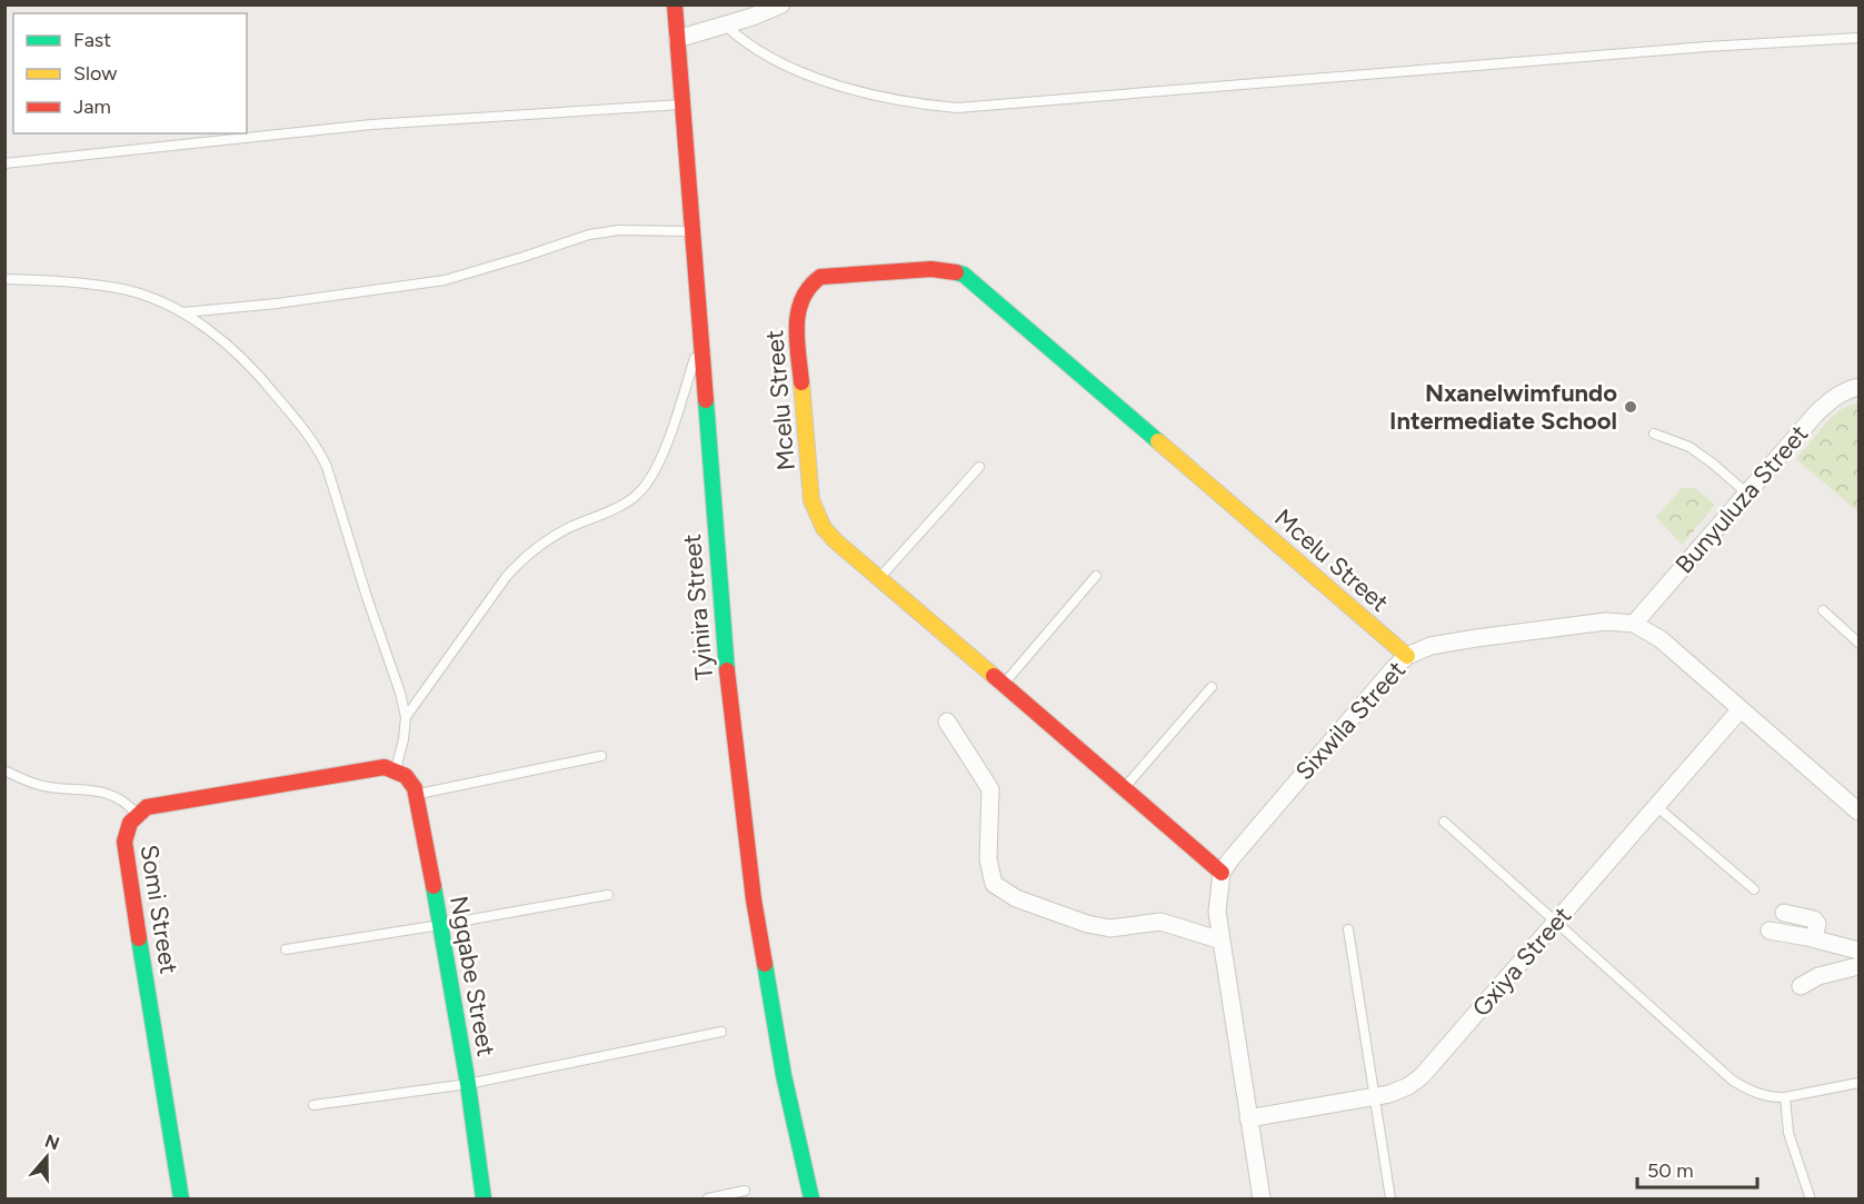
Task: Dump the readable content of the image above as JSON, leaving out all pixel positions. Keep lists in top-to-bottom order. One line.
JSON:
{"streets":{"street":["Mcelu Street","Bunyuluza Street","Tyinira Street","Sixwila Street","Somi Street","Gxiya Street","Ngqabe Street"]},"crossings":[["Mcelu Street","Sixwila Street"],["Bunyuluza Street","Sixwila Street"],["Sixwila Street","Gxiya Street"]],"places":["Nxanelwimfundo Intermediate School"],"legend":["Fast","Slow","Jam"],"scale_bar":"50 m","north":"top"}
